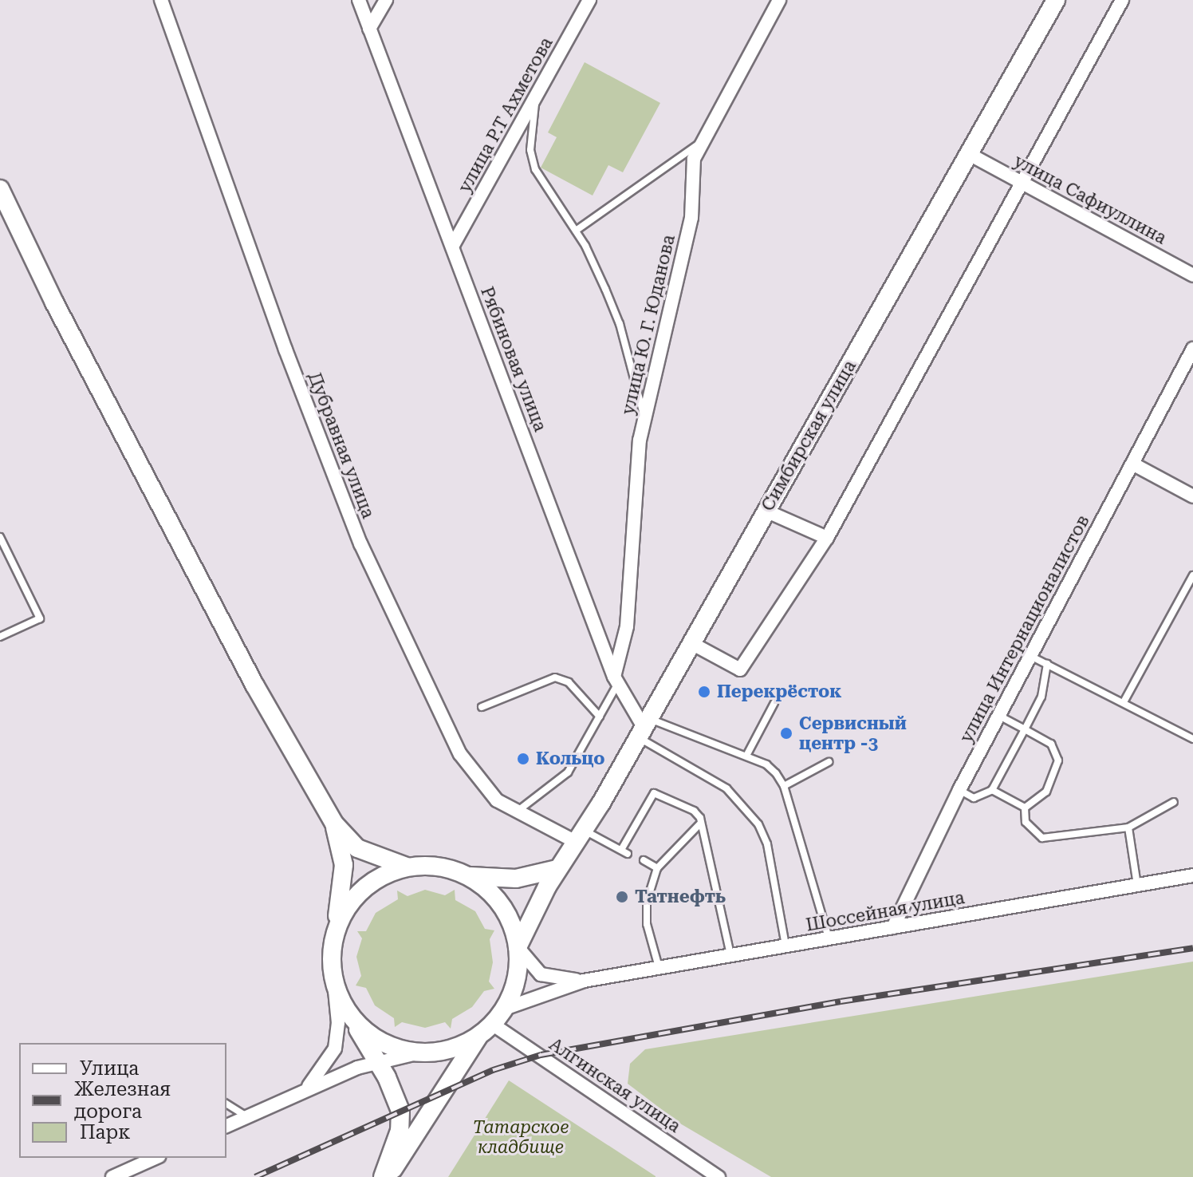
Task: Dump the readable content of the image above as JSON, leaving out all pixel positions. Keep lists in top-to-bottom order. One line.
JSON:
{"streets":{"main road":["Симбирская улица"],"street":["улица Р.Т Ахметова","улица Сафиуллина","улица Ю. Г. Юданова","Рябиновая улица","Дубравная улица","улица Интернационалистов","Шоссейная улица","Алгинская улица"]},"crossings":[["улица Р.Т Ахметова","Рябиновая улица"],["улица Сафиуллина","Симбирская улица"],["улица Ю. Г. Юданова","Рябиновая улица"],["Рябиновая улица","Симбирская улица"],["Симбирская улица","Дубравная улица"],["Симбирская улица","Алгинская улица"],["улица Интернационалистов","Шоссейная улица"]],"parks":["Татарское кладбище"],"places":["Перекрёсток","Сервисный центр -3","Кольцо","Татнефть"],"legend":["Улица","Железная дорога","Парк"]}
